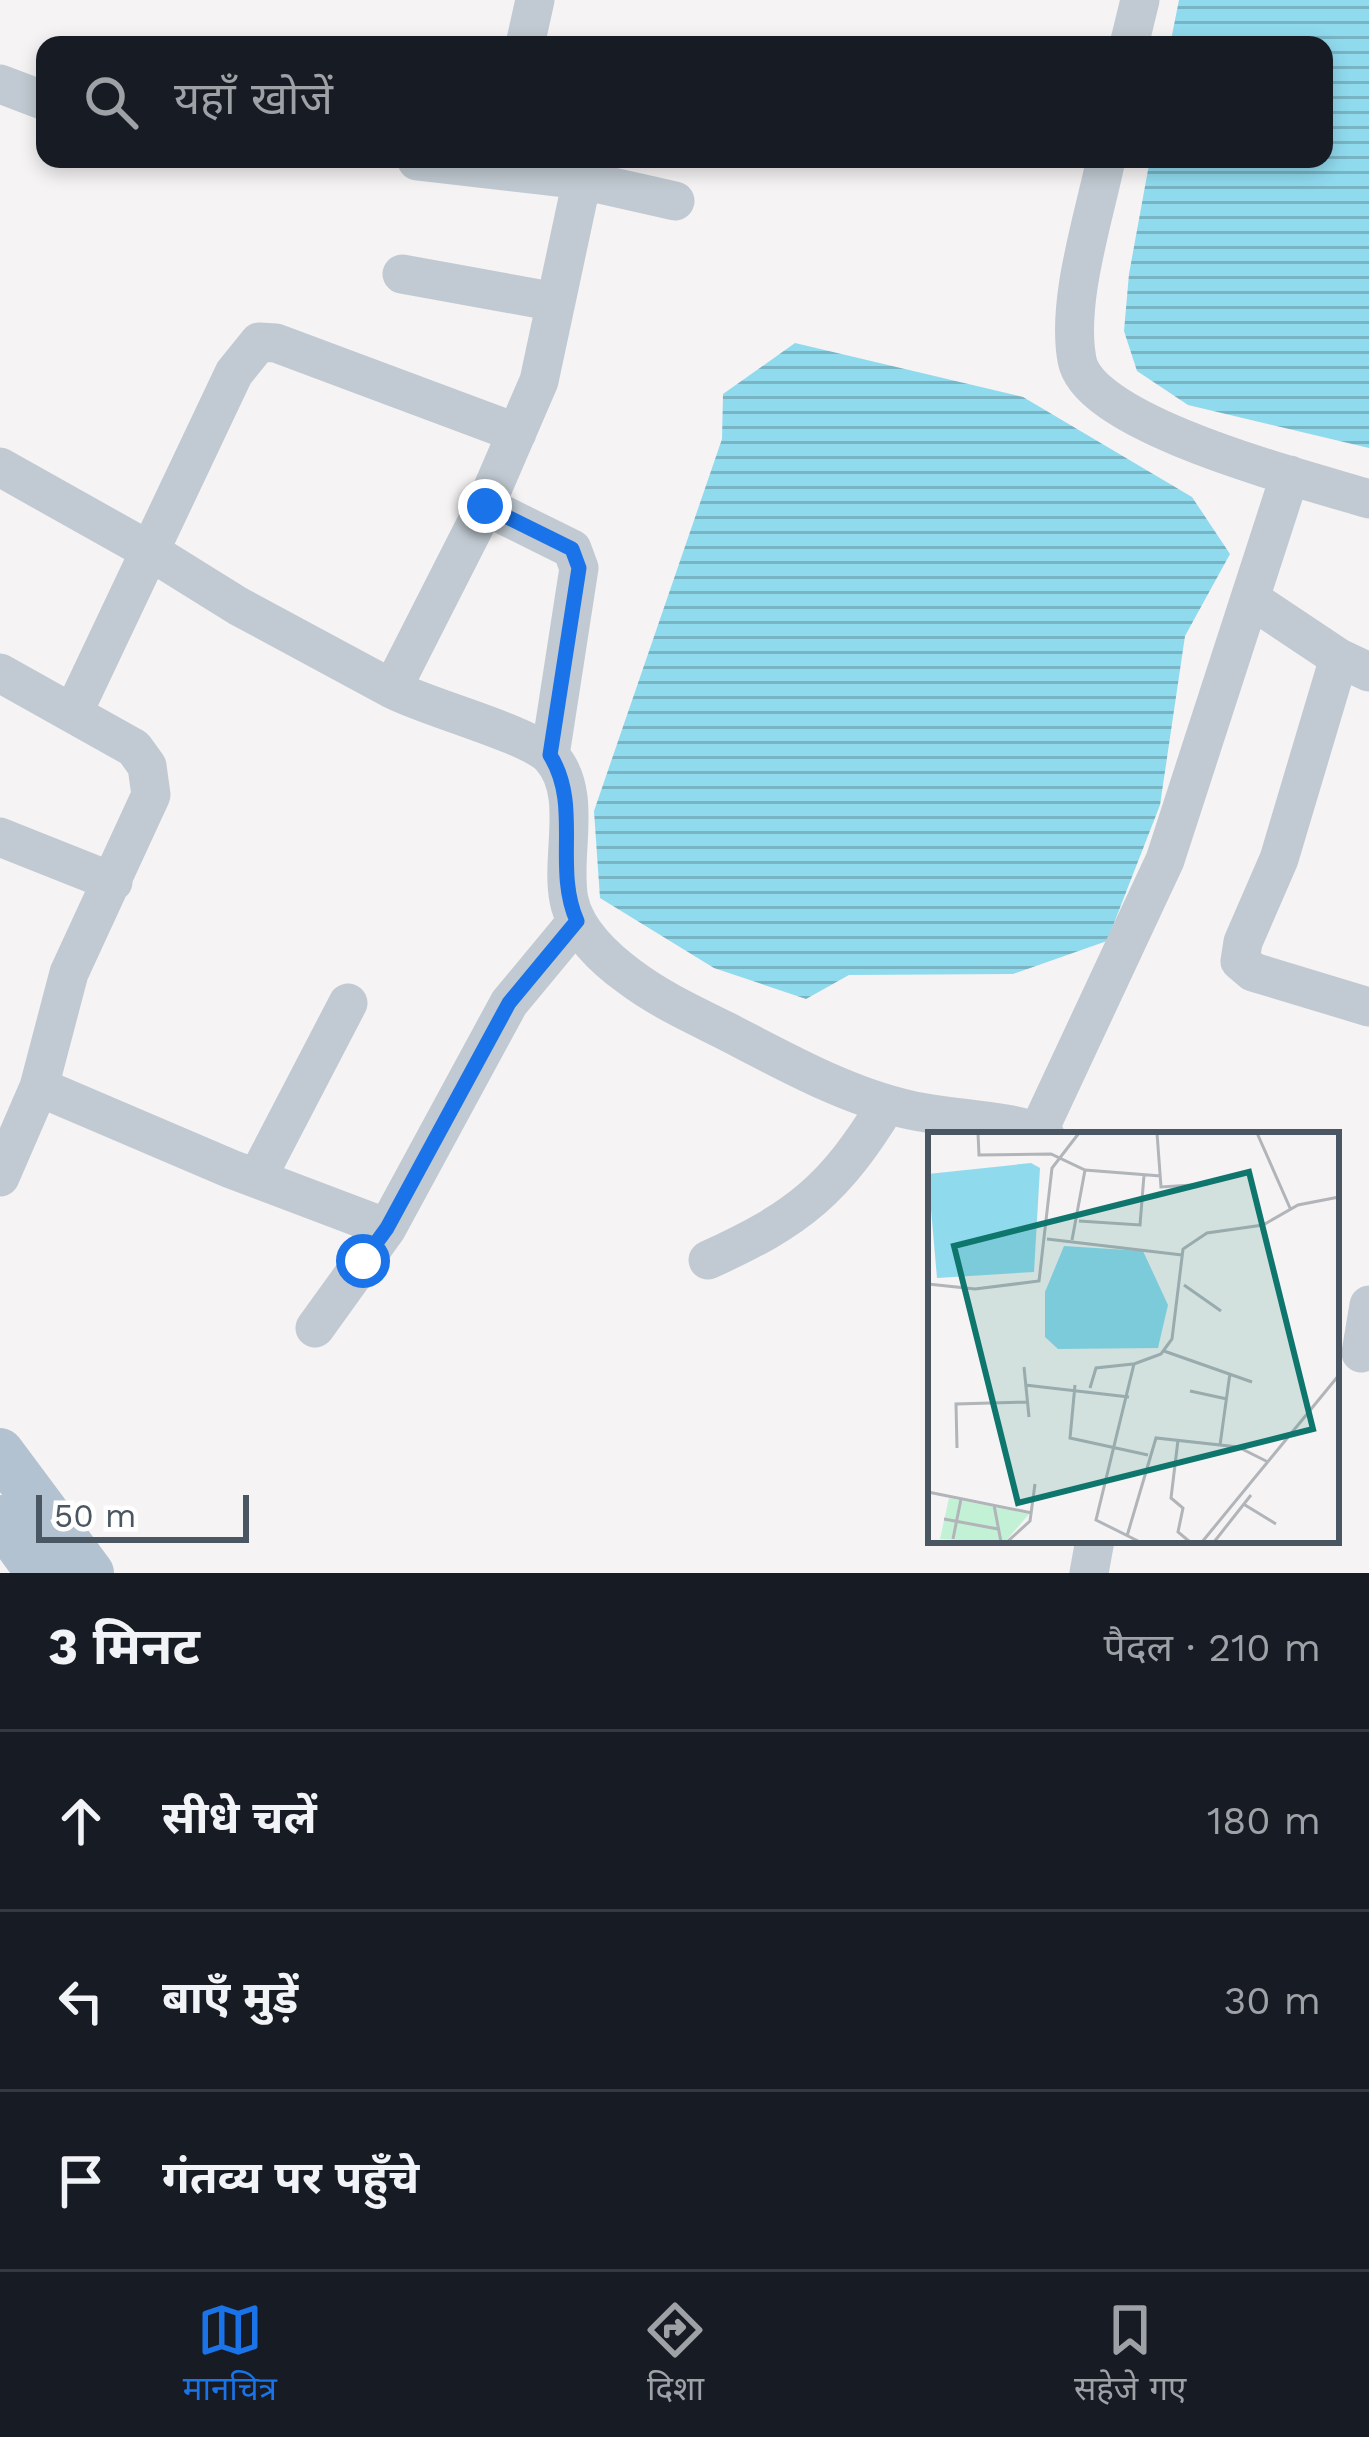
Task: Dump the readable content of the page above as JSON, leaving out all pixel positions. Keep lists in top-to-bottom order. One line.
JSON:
{"scale_bar":"50 m","page":{"search":"यहाँ खोजें","scale":"50 m","heading":["3 मिनट","पैदल · 210 m"],"list":[["सीधे चलें","180 m"],["बाएँ मुड़ें","30 m"],"गंतव्य पर पहुँचे"],"nav":["मानचित्र","दिशा","सहेजे गए"]}}
